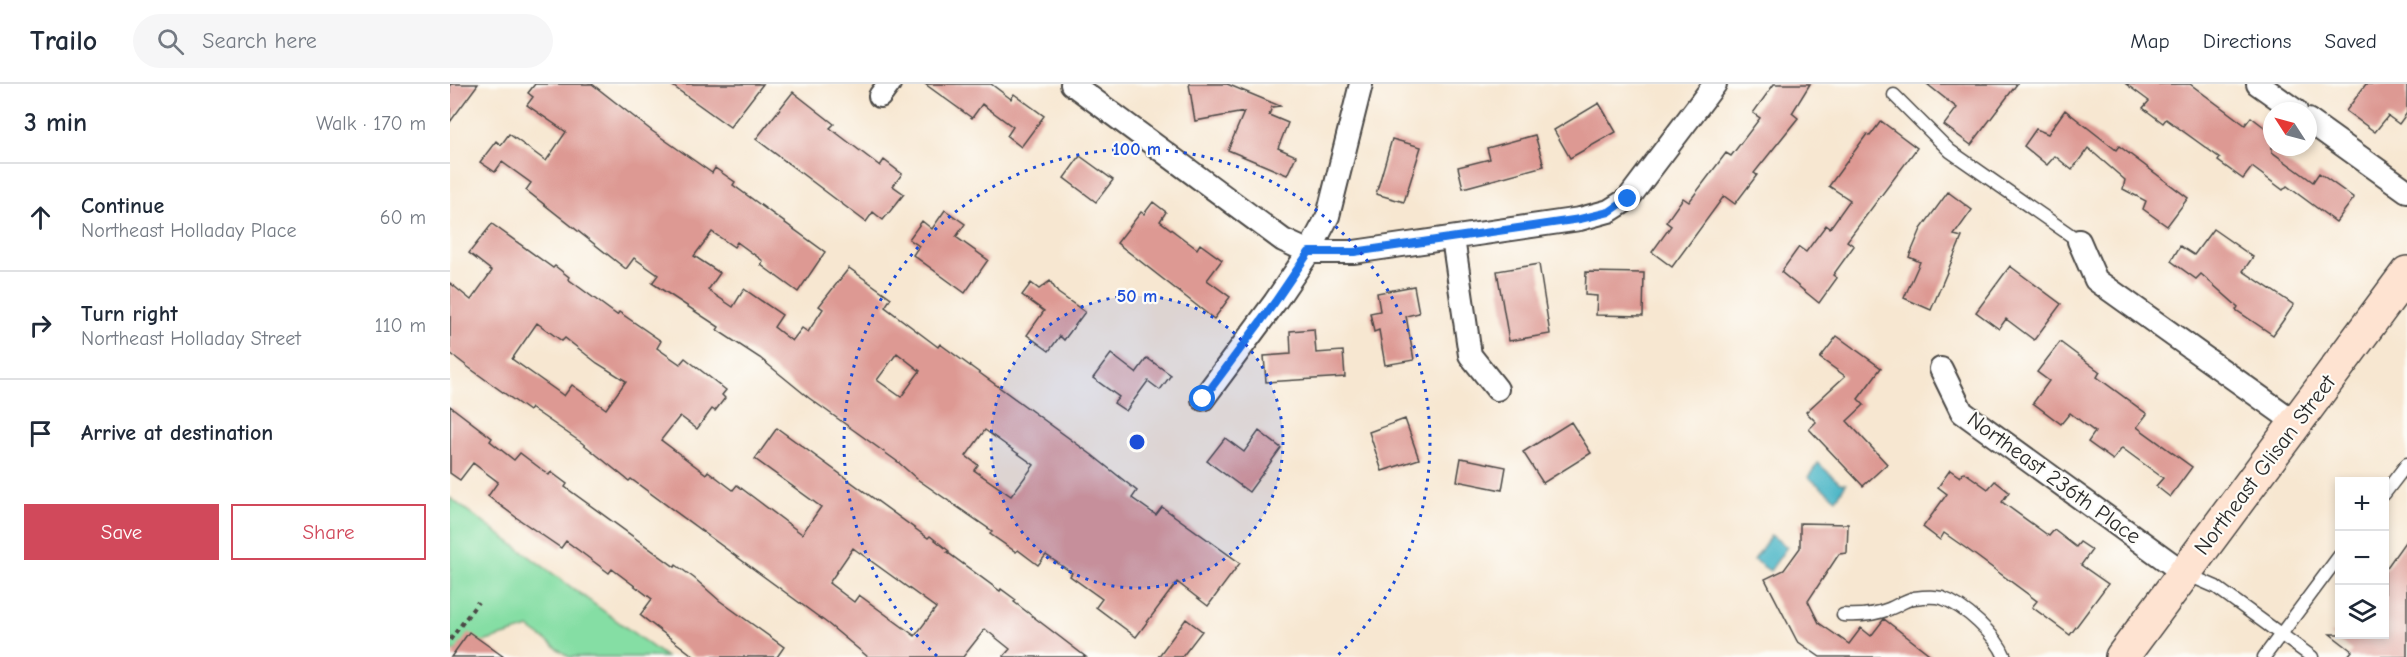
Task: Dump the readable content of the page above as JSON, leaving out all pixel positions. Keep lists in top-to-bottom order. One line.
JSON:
{"streets":{"main road":["Northeast Glisan Street"],"street":["Northeast 236th Place"]},"crossings":[["Northeast Glisan Street","Northeast 236th Place"]],"north":"top left","page":{"header":"Trailo","search":"Search here","nav":["Map","Directions","Saved"],"heading":["3 min","Walk · 170 m"],"list":[["Continue","Northeast Holladay Place","60 m"],["Turn right","Northeast Holladay Street","110 m"],"Arrive at destination"],"map_buttons":["+","−"],"buttons":["Save","Share"]},"rings":["100 m","50 m"]}
